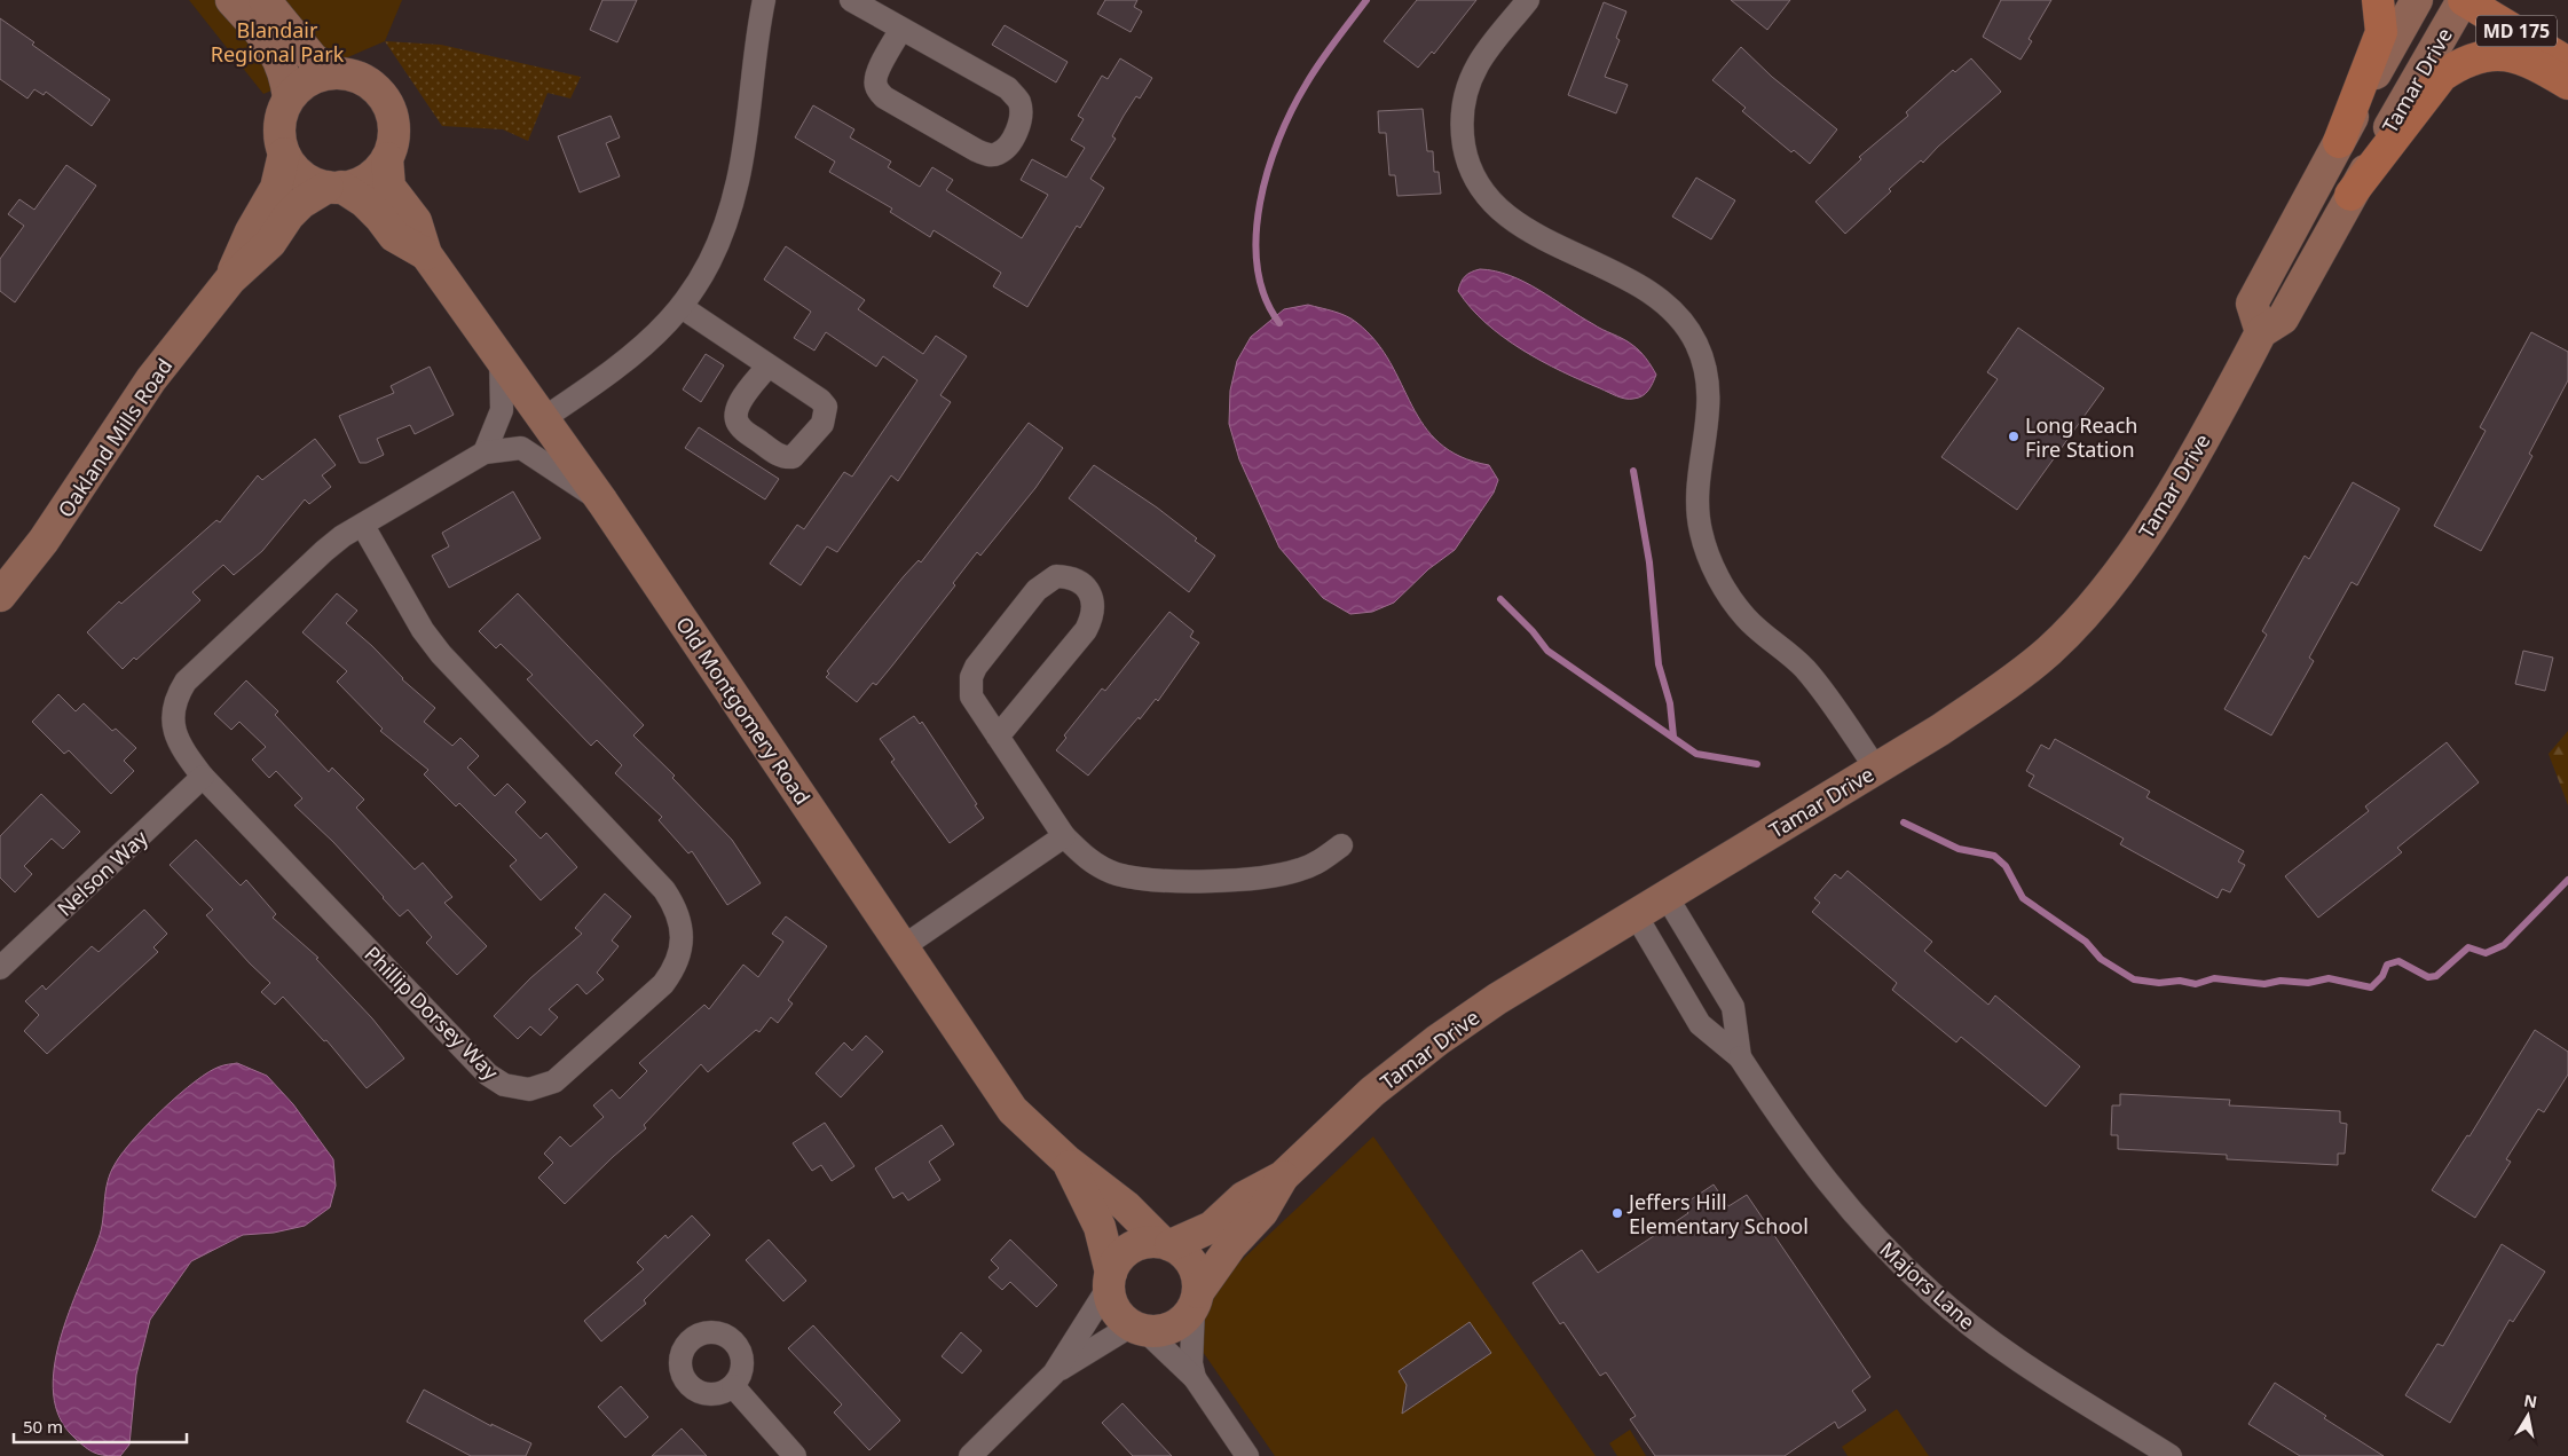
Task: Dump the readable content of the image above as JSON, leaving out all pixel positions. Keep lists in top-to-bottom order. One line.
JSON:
{"streets":{"main road":["MD 175"],"street":["Tamar Drive","Oakland Mills Road","Old Montgomery Road","Nelson Way","Phillip Dorsey Way","Majors Lane"]},"crossings":[["MD 175","Tamar Drive"],["Tamar Drive","Old Montgomery Road"],["Tamar Drive","Majors Lane"],["Oakland Mills Road","Old Montgomery Road"],["Old Montgomery Road","Phillip Dorsey Way"],["Nelson Way","Phillip Dorsey Way"]],"parks":["Blandair Regional Park"],"places":["Long Reach Fire Station","Jeffers Hill Elementary School"],"scale_bar":"50 m","north":"top"}
